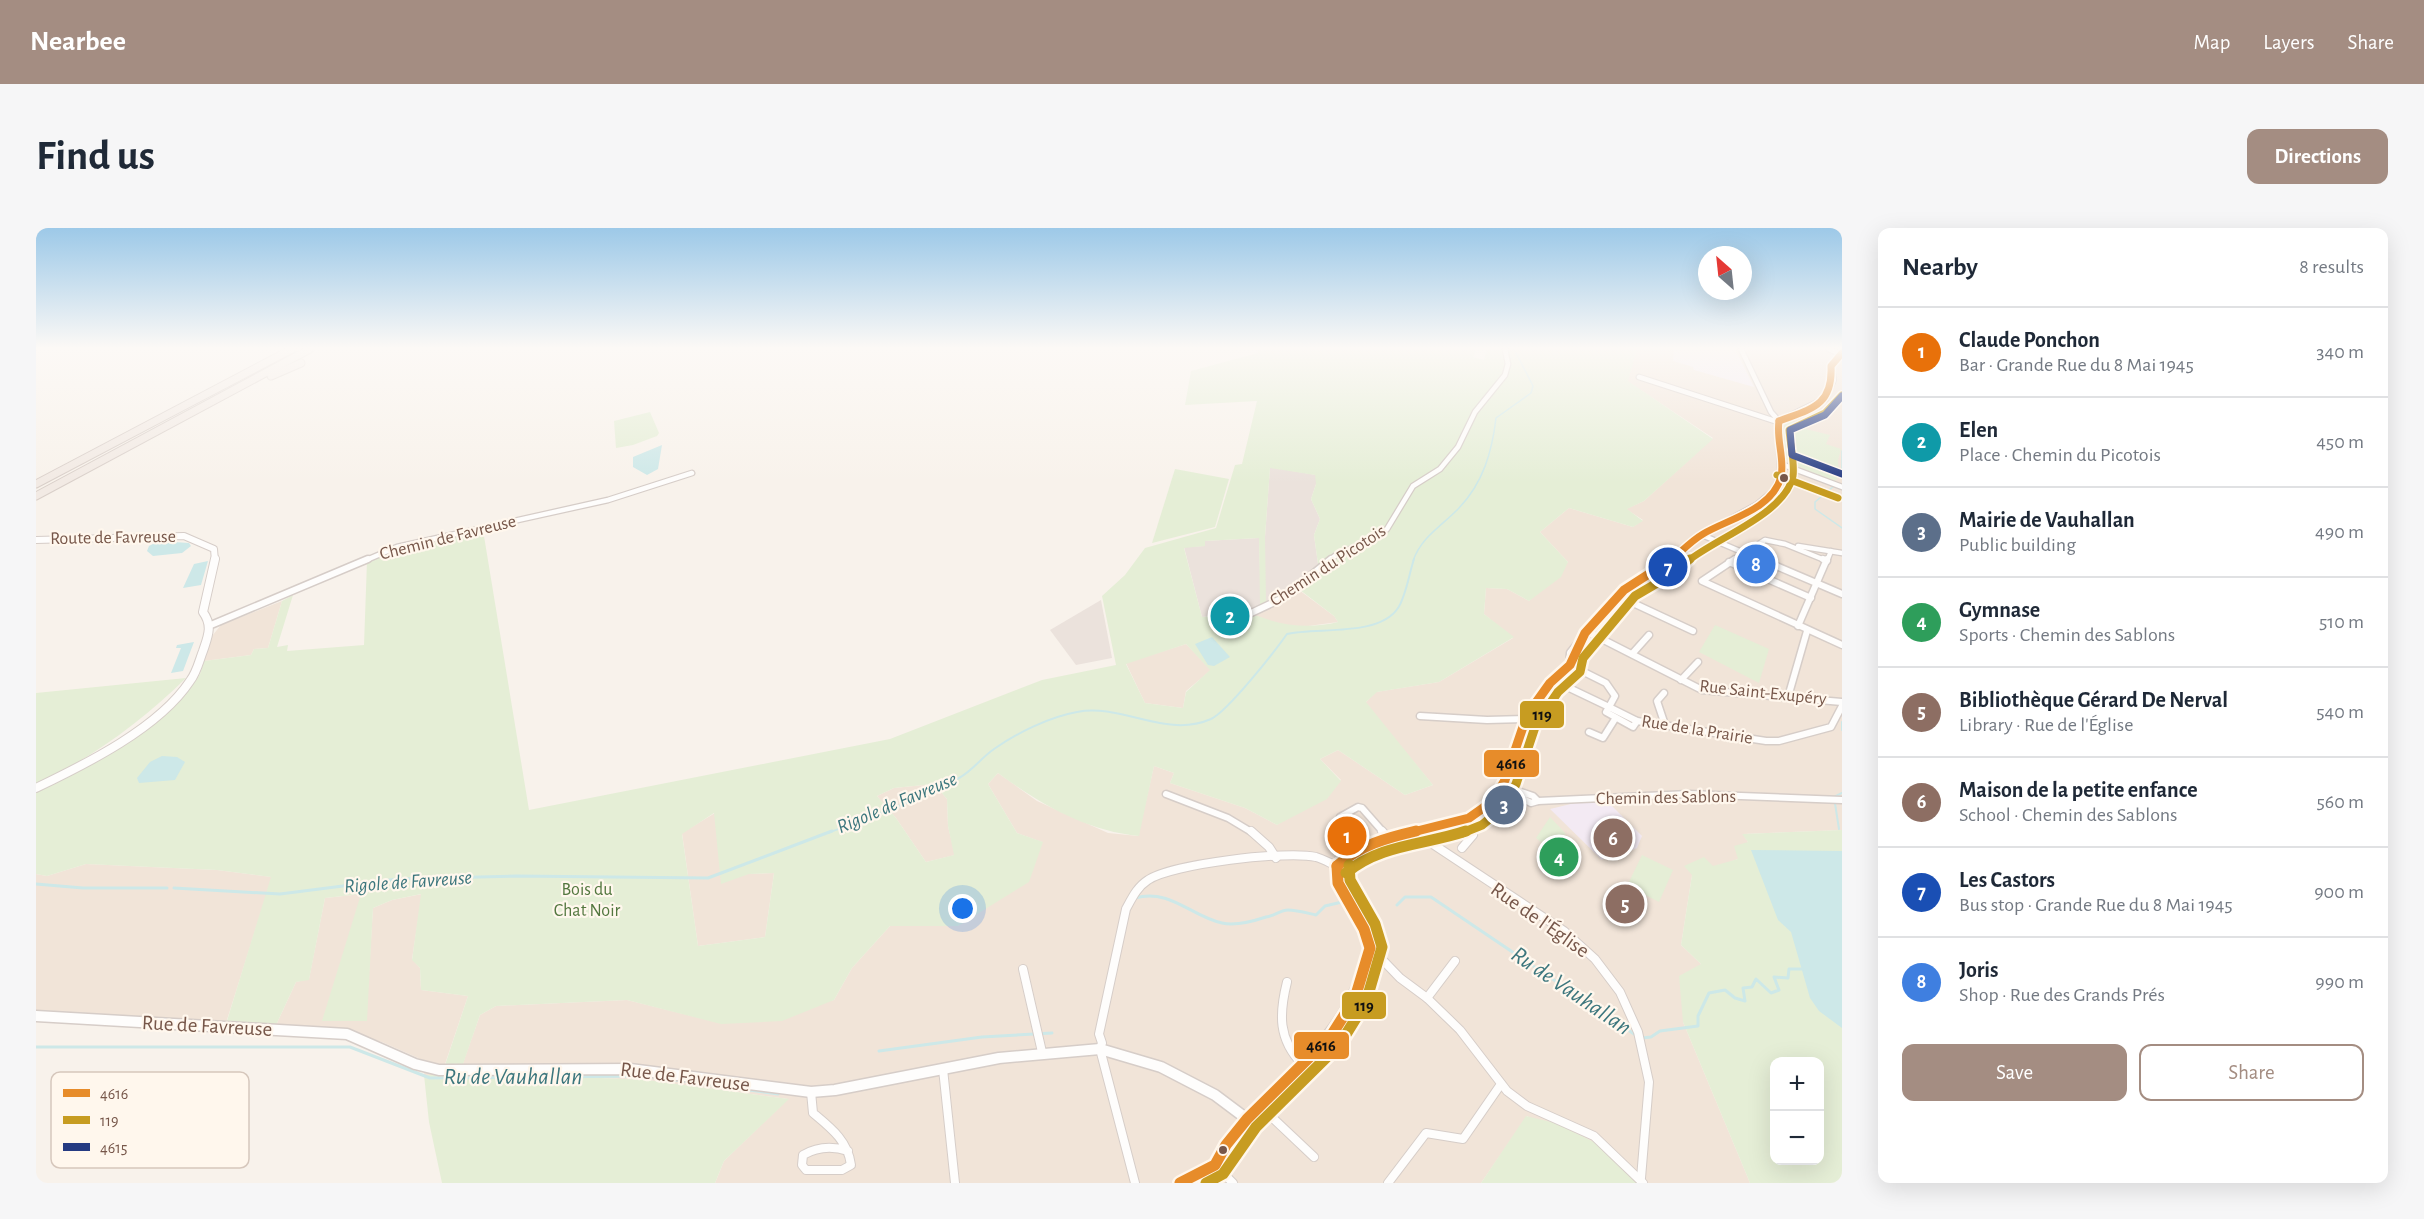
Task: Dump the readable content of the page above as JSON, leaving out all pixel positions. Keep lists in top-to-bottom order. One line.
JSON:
{"streets":{"street":["Route de Favreuse","Chemin de Favreuse","Chemin du Picotois","Rue Saint-Exupéry","Rue de la Prairie","Chemin des Sablons","Rue de l'Église","Rue de Favreuse"]},"crossings":[["Route de Favreuse","Chemin de Favreuse"],["Rue Saint-Exupéry","Rue de la Prairie"]],"water":["Rigole de Favreuse","Ru de Vauhallan"],"parks":["Bois du Chat Noir"],"lines":["transit line 4616","transit line 119","transit line 4615"],"legend":["4616","119","4615"],"north":"top left","page":{"header":"Nearbee","nav":["Map","Layers","Share"],"buttons":["Directions",["Save","Share"]],"title":"Find us","heading":["Nearby","8 results"],"list":[{"mark":"1","name":"Claude Ponchon","note":"Bar · Grande Rue du 8 Mai 1945","value":"340 m"},{"mark":"2","name":"Elen","note":"Place · Chemin du Picotois","value":"450 m"},{"mark":"3","name":"Mairie de Vauhallan","note":"Public building","value":"490 m"},{"mark":"4","name":"Gymnase","note":"Sports · Chemin des Sablons","value":"510 m"},{"mark":"5","name":"Bibliothèque Gérard De Nerval","note":"Library · Rue de l'Église","value":"540 m"},{"mark":"6","name":"Maison de la petite enfance","note":"School · Chemin des Sablons","value":"560 m"},{"mark":"7","name":"Les Castors","note":"Bus stop · Grande Rue du 8 Mai 1945","value":"900 m"},{"mark":"8","name":"Joris","note":"Shop · Rue des Grands Prés","value":"990 m"}],"pins":["8","7","2","3","1","6","4","5"],"map_buttons":["+","−"]}}
